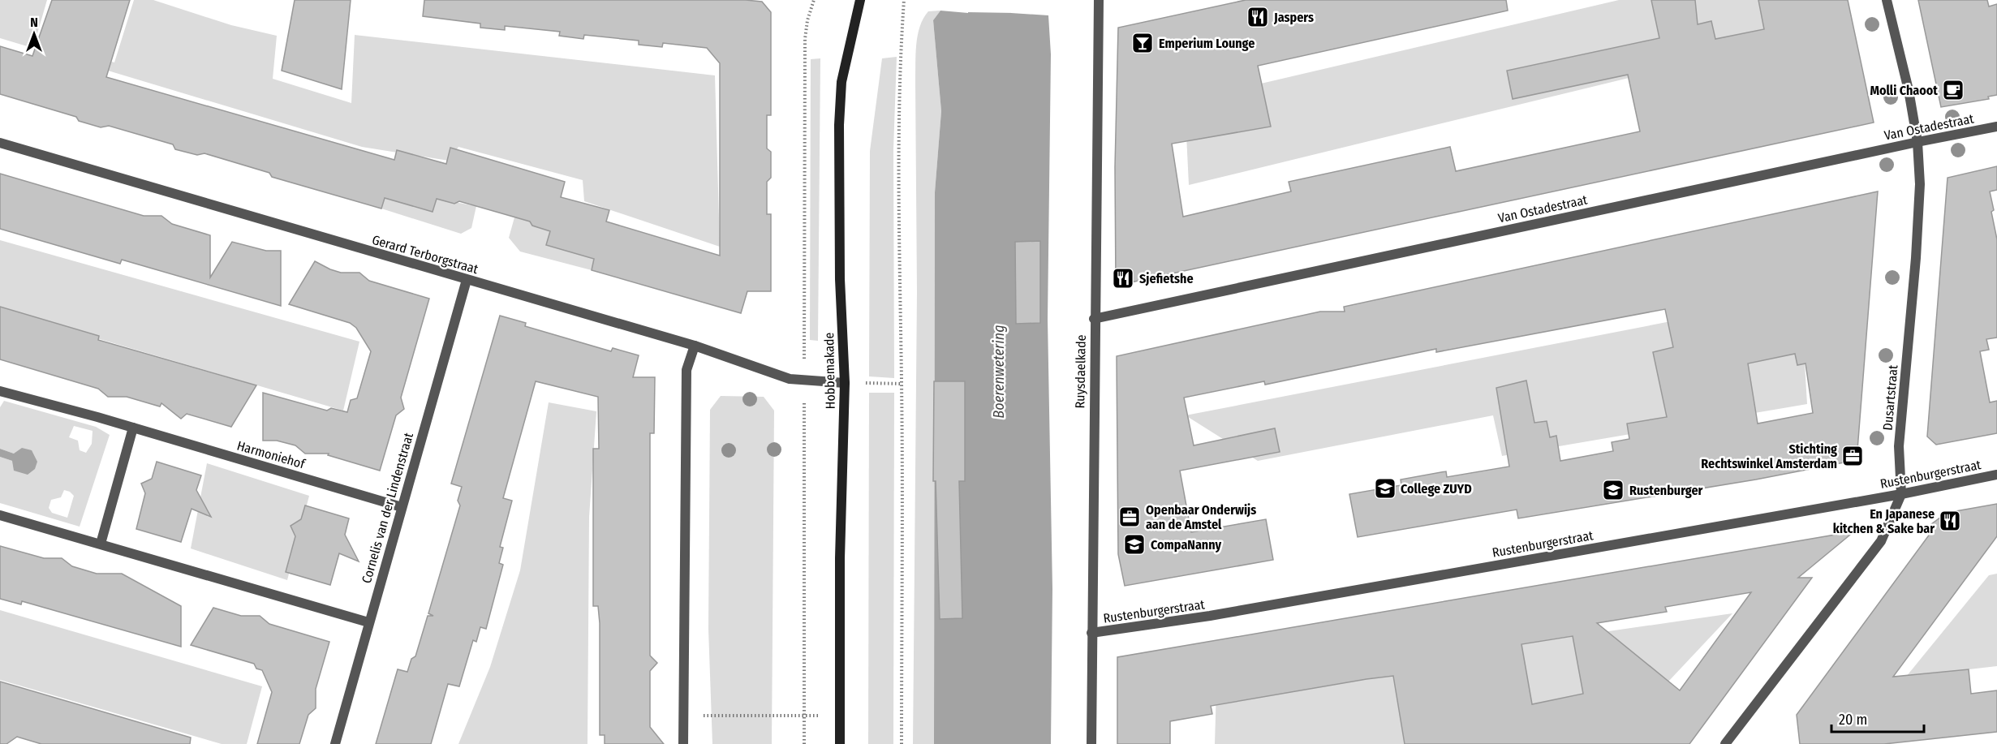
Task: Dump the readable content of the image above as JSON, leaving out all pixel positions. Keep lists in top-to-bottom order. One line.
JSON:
{"streets":{"main road":["Hobbemakade"],"street":["Van Ostadestraat","Gerard Terborgstraat","Ruysdaelkade","Dusartstraat","Harmoniehof","Rustenburgerstraat","Cornelis van der Lindenstraat"]},"crossings":[["Van Ostadestraat","Ruysdaelkade"],["Van Ostadestraat","Dusartstraat"],["Gerard Terborgstraat","Hobbemakade"],["Gerard Terborgstraat","Cornelis van der Lindenstraat"],["Ruysdaelkade","Rustenburgerstraat"],["Dusartstraat","Rustenburgerstraat"],["Harmoniehof","Cornelis van der Lindenstraat"]],"water":["Boerenwetering"],"places":{"restaurant":["Jaspers","Sjefietshe","En Japanese kitchen & Sake bar"],"bar":["Emperium Lounge"],"cafe":["Molli Chaoot"],"office":["Stichting Rechtswinkel Amsterdam","Openbaar Onderwijs aan de Amstel"],"school or university":["College ZUYD","Rustenburger","CompaNanny"]},"scale_bar":"20 m","north":"top"}
